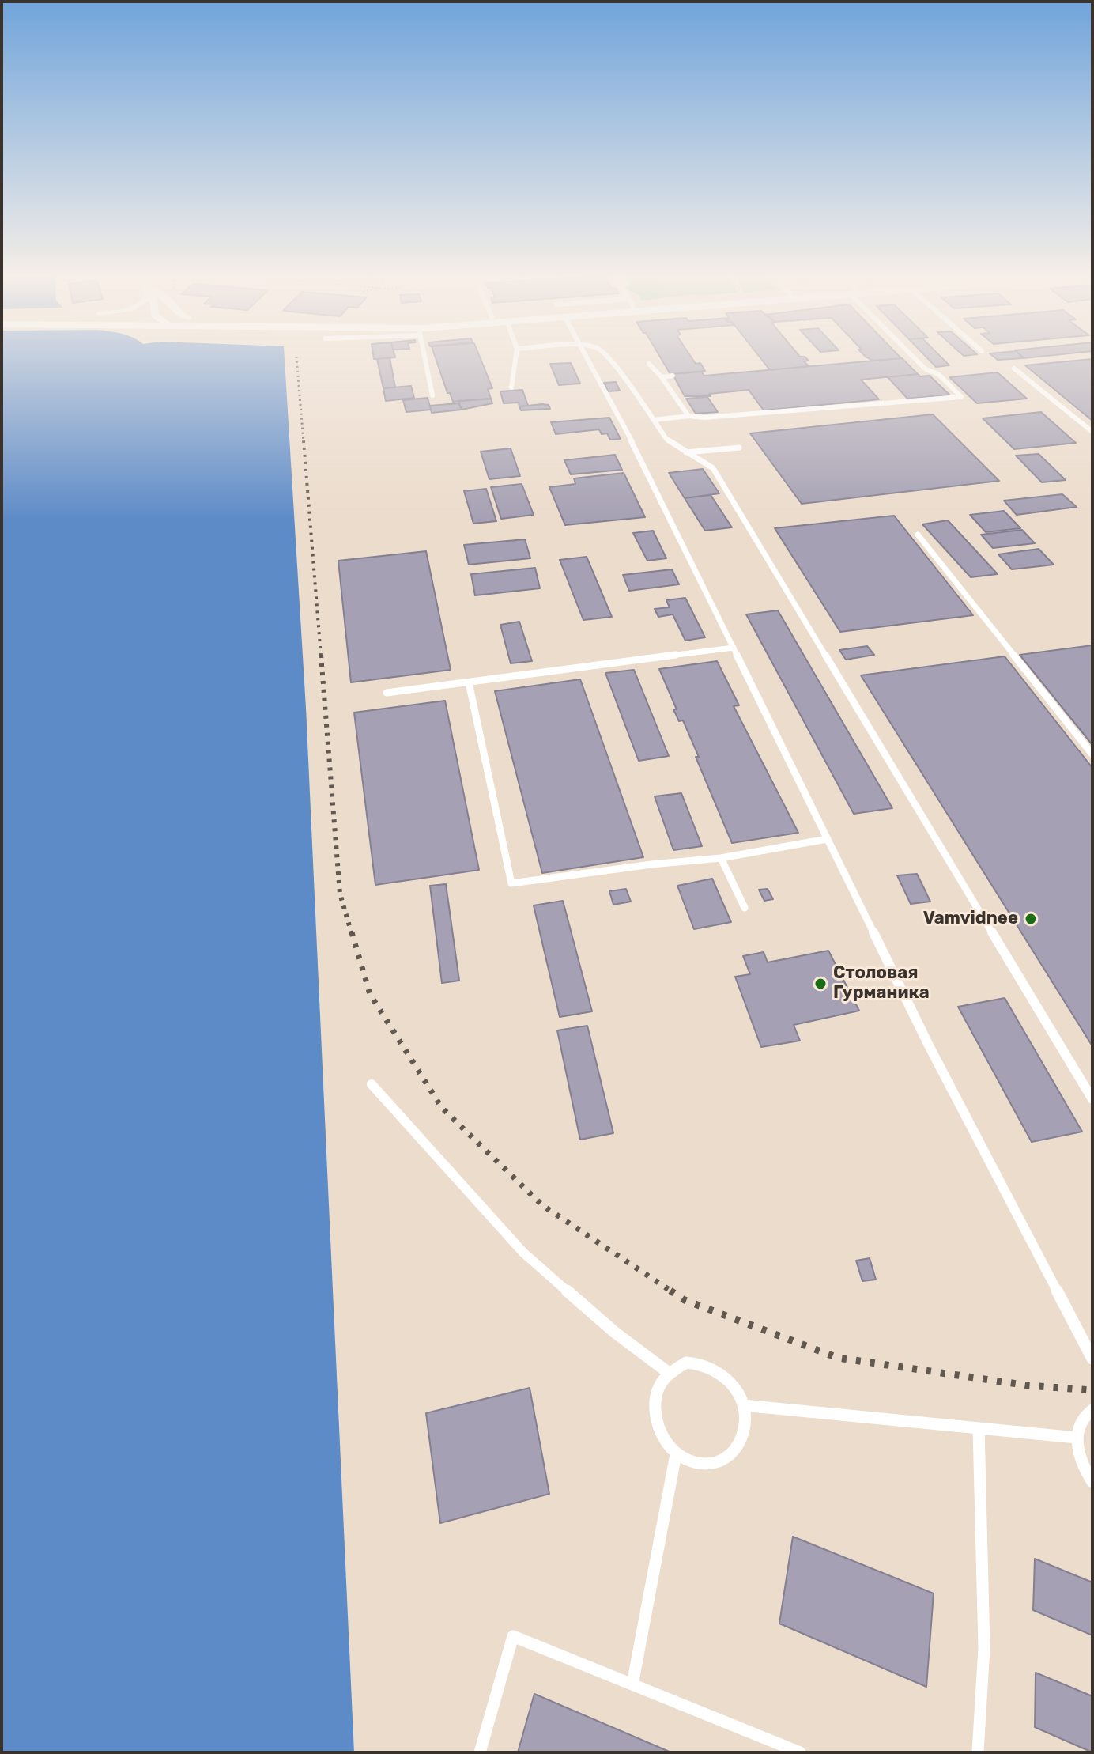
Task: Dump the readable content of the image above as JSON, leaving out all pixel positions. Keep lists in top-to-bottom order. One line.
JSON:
{"places":["Vamvidnee","Столовая Гурманика"]}
